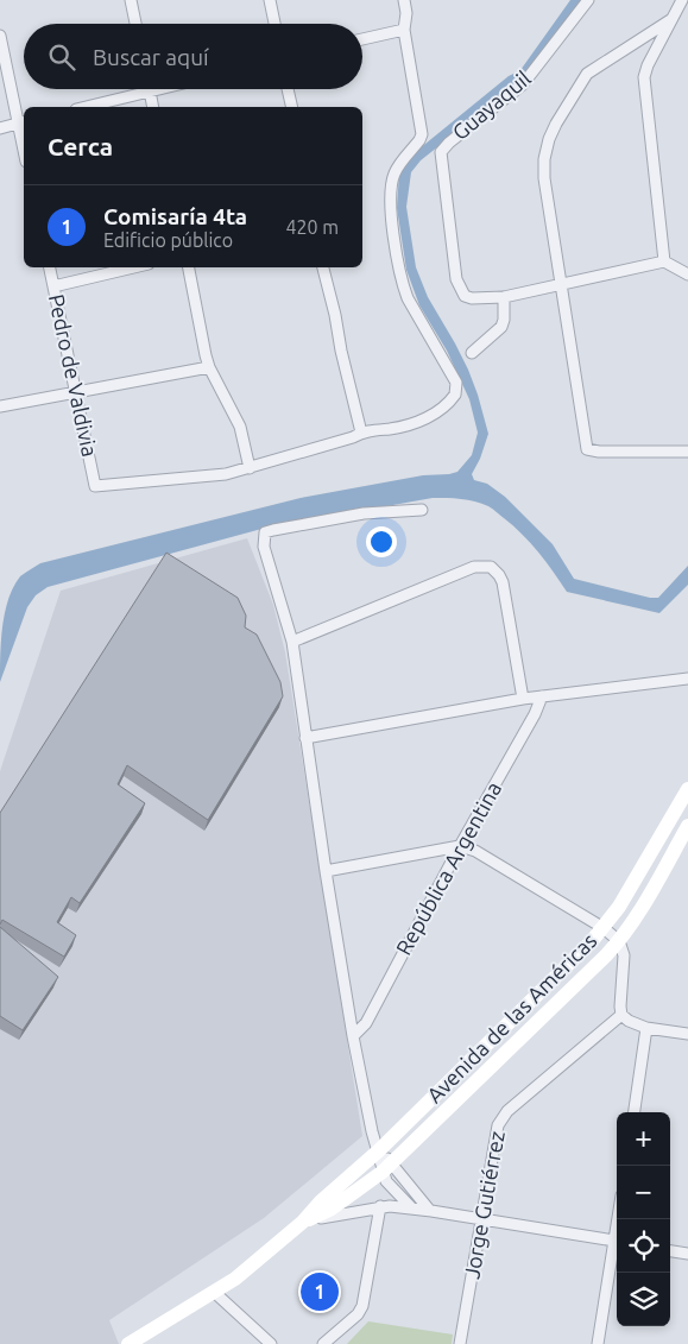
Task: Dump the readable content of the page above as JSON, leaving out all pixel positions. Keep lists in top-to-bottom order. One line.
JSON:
{"streets":{"main road":["Avenida de las Américas"],"street":["Guayaquil","Pedro de Valdivia","República Argentina","Jorge Gutiérrez"]},"page":{"search":"Buscar aquí","heading":"Cerca","list":[{"mark":"1","name":"Comisaría 4ta","note":"Edificio público","value":"420 m"}],"map_buttons":["+","−"],"pins":"1"}}
